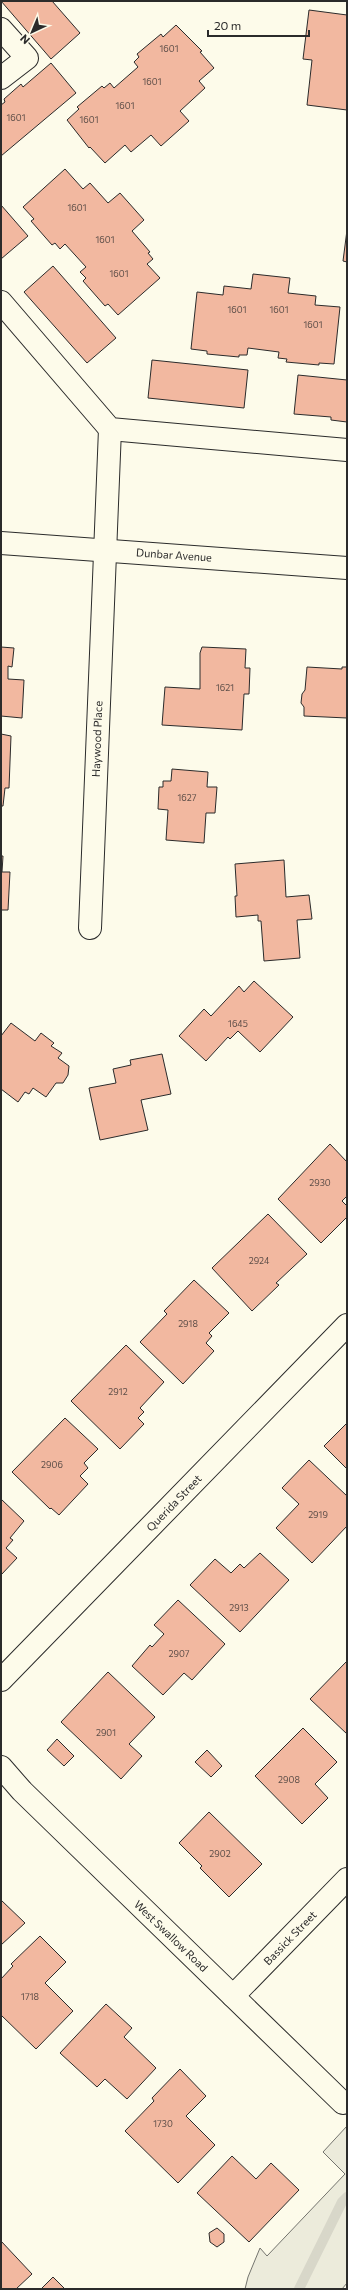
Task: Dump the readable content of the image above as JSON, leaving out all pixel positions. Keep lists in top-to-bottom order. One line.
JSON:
{"streets":{"street":["Dunbar Avenue","Haywood Place","Querida Street","West Swallow Road","Bassick Street"]},"crossings":[["Dunbar Avenue","Haywood Place"],["West Swallow Road","Bassick Street"]],"house_numbers":["1601","1601","1601","1601","1601","1601","1601","1601","1601","1601","1601","1621","1627","1645","2930","2924","2918","2912","2906","2919","2913","2907","2901","2908","2902","1718","1730"],"scale_bar":"20 m","north":"bottom left"}
